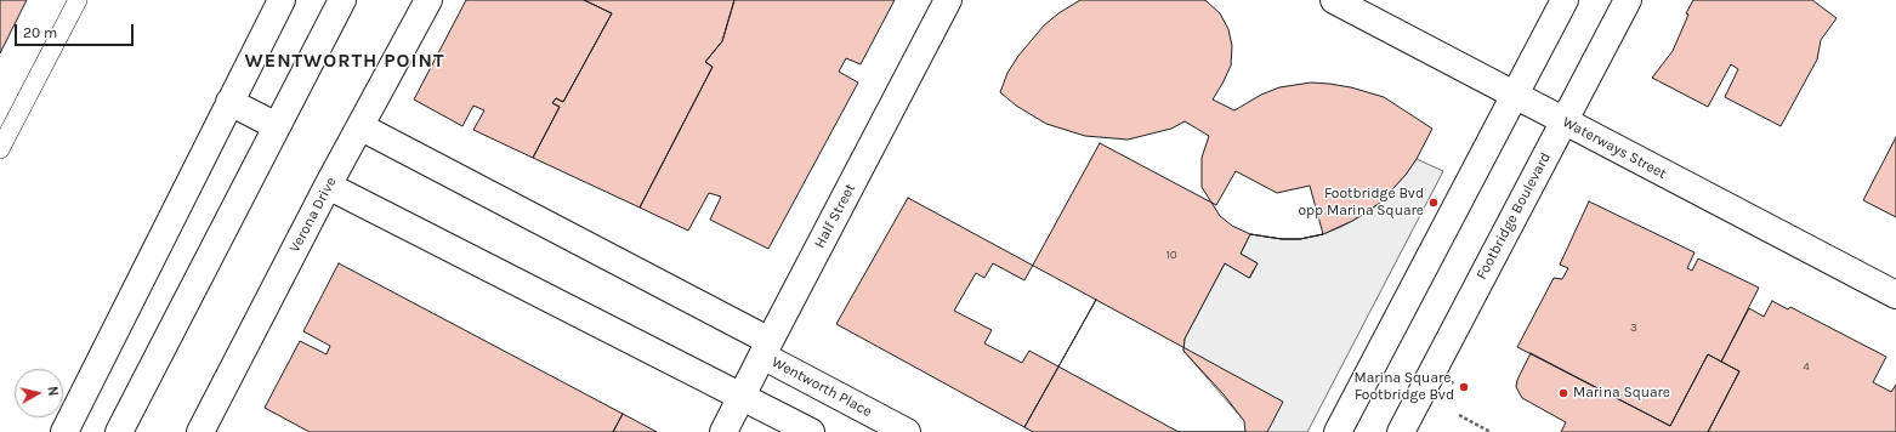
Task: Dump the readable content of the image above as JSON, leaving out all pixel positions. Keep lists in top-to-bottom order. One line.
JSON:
{"streets":{"street":["Waterways Street","Verona Drive","Half Street","Footbridge Boulevard","Wentworth Place"]},"crossings":[["Waterways Street","Footbridge Boulevard"],["Verona Drive","Wentworth Place"],["Half Street","Wentworth Place"]],"districts":["WENTWORTH POINT"],"places":["Footbridge Bvd opp Marina Square","Marina Square, Footbridge Bvd","Marina Square"],"house_numbers":["10","3","4"],"scale_bar":"20 m","north":"right"}
